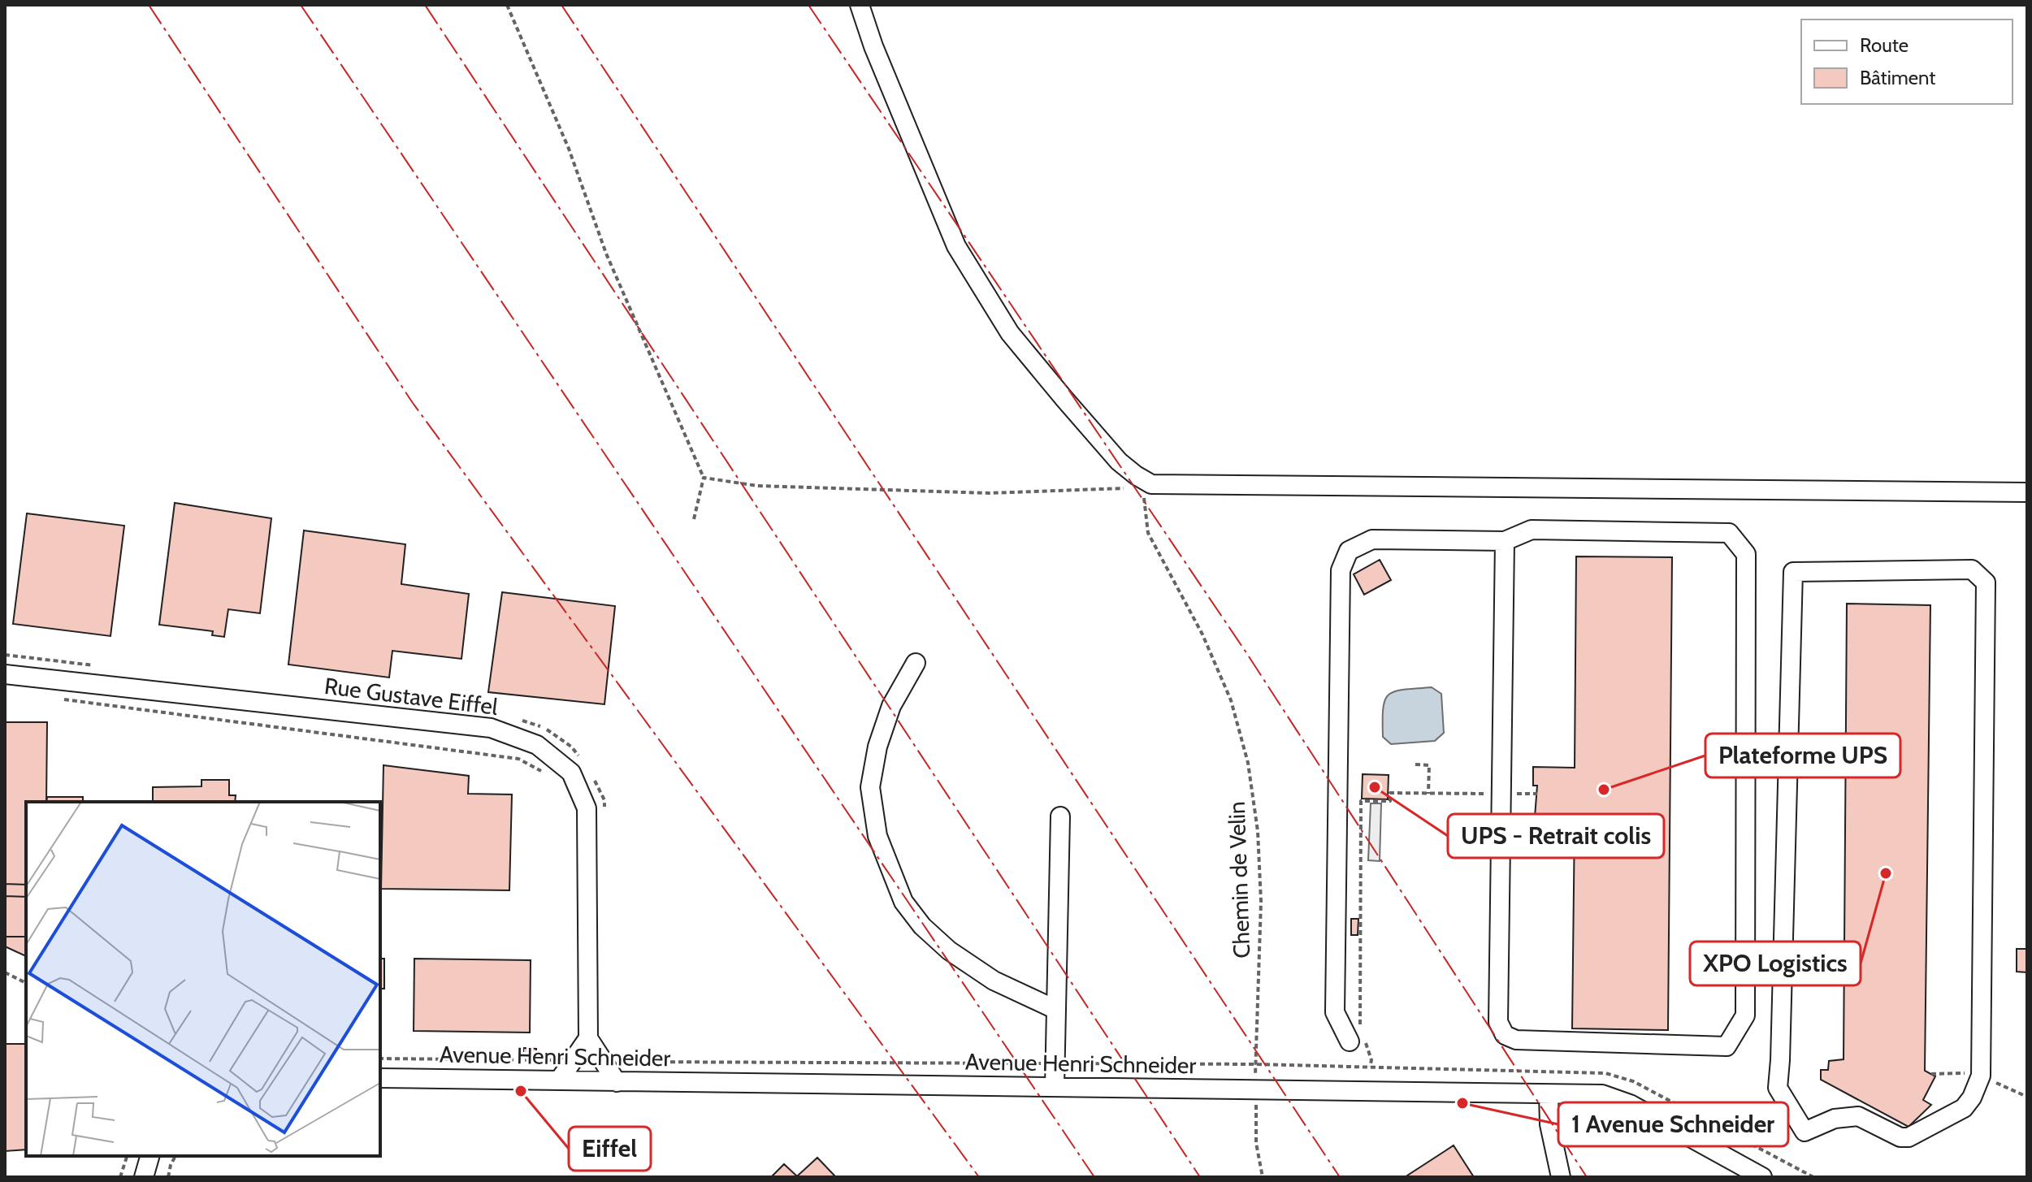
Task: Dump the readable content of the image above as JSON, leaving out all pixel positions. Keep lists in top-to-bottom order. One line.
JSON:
{"streets":{"street":["Rue Gustave Eiffel","Avenue Henri Schneider"],"path":["Chemin de Velin"]},"crossings":[["Chemin de Velin","Avenue Henri Schneider"]],"places":["UPS - Retrait colis","Plateforme UPS","XPO Logistics","Eiffel","1 Avenue Schneider"],"legend":["Route","Bâtiment"]}
